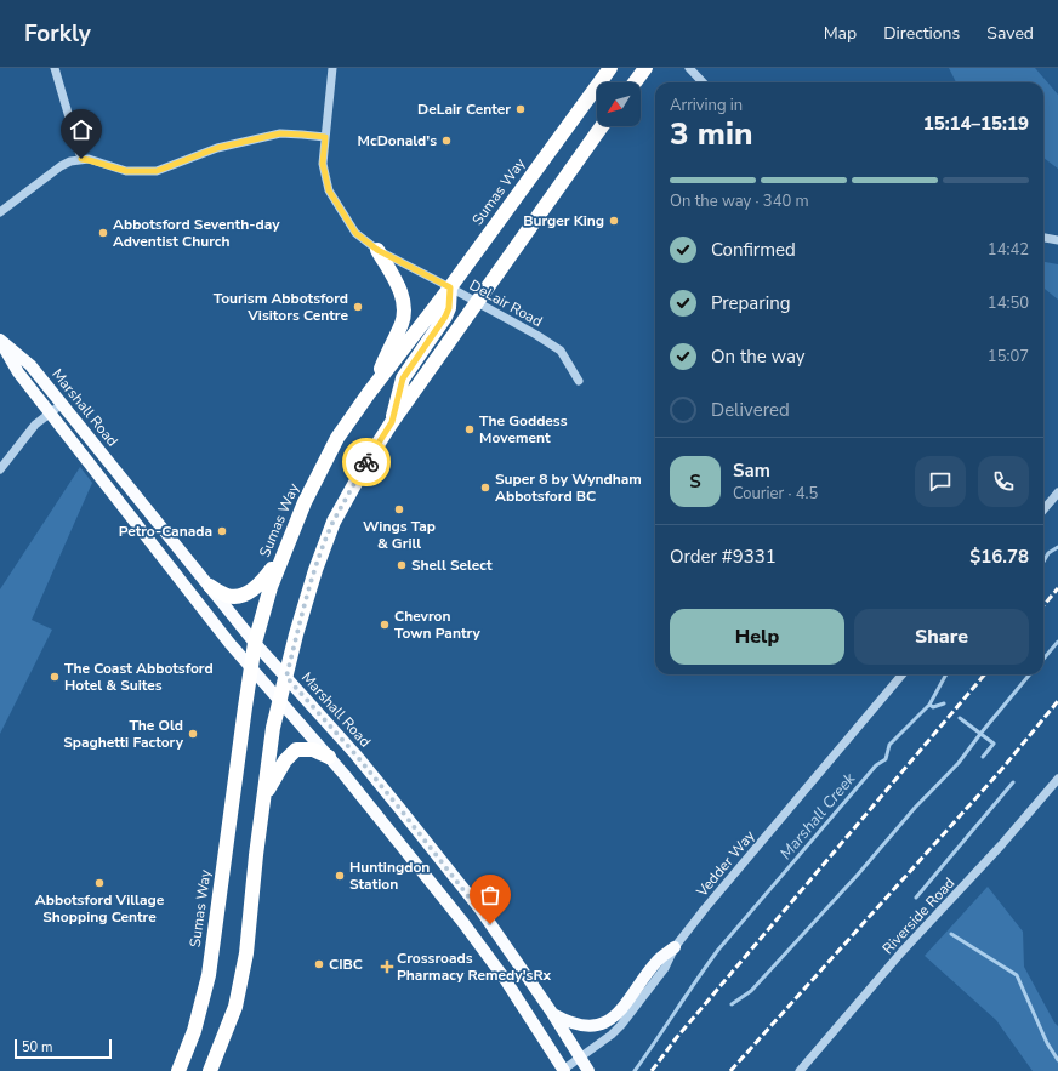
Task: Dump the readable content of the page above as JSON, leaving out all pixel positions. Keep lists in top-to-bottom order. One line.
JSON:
{"streets":{"highway":["Sumas Way"],"main road":["Marshall Road"],"street":["DeLair Road","Vedder Way","Riverside Road"]},"crossings":[["Sumas Way","DeLair Road"],["Sumas Way","Marshall Road"],["Marshall Road","Vedder Way"]],"water":["Marshall Creek"],"places":{"other":["DeLair Center","McDonald's","Burger King","Abbotsford Seventh-day Adventist Church","Tourism Abbotsford Visitors Centre","The Goddess Movement","Super 8 by Wyndham Abbotsford BC","Wings Tap & Grill","Petro-Canada","Shell Select","Chevron Town Pantry","The Coast Abbotsford Hotel & Suites","The Old Spaghetti Factory","Huntingdon Station","Abbotsford Village Shopping Centre","CIBC"],"health":["Crossroads Pharmacy Remedy'sRx"]},"scale_bar":"50 m","north":"bottom left","page":{"header":"Forkly","nav":["Map","Directions","Saved"],"heading":["3 min","Arriving in","15:14–15:19"],"panel":["Sam","Courier · 4.5","Order #9331","$16.78"],"bar":"On the way · 340 m","list":[["Confirmed","14:42"],["Preparing","14:50"],["On the way","15:07"],"Delivered"],"round":"S","buttons":["Help","Share"],"scale":"50 m"}}
